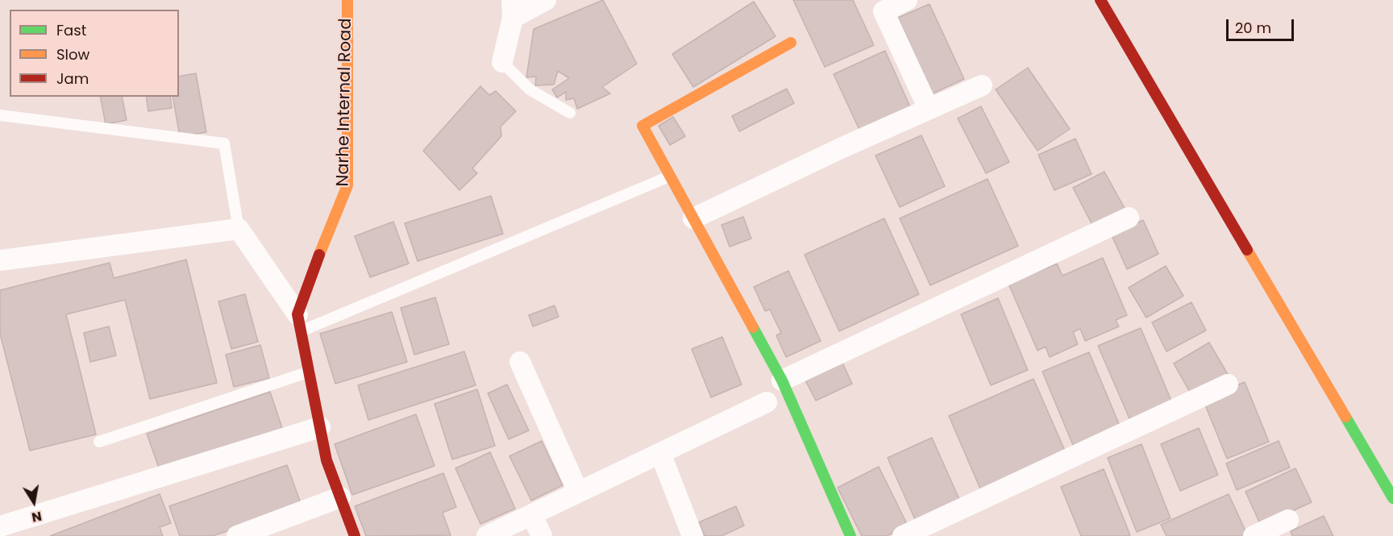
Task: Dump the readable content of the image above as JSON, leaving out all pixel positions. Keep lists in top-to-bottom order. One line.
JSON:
{"streets":{"street":["Narhe Internal Road"]},"legend":["Fast","Slow","Jam"],"scale_bar":"20 m","north":"bottom"}
